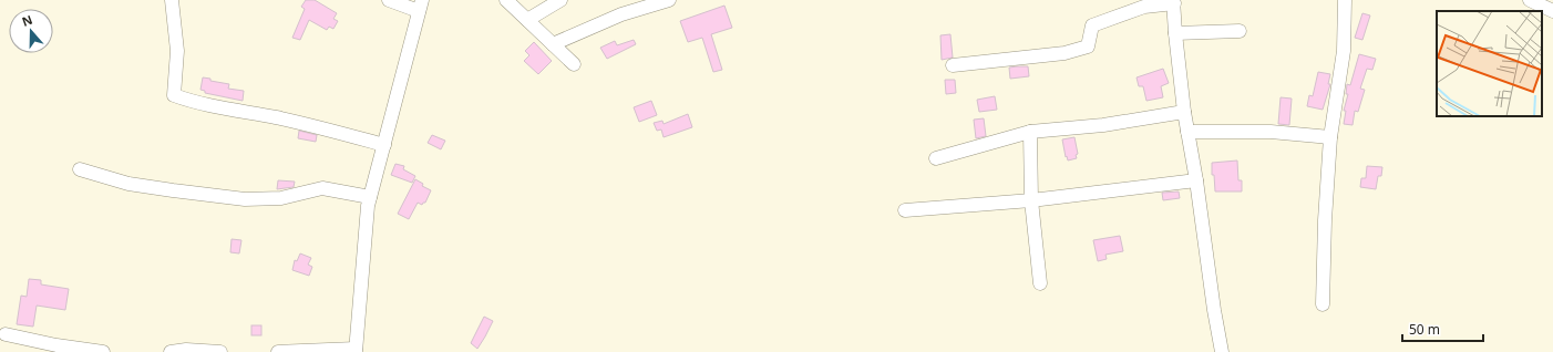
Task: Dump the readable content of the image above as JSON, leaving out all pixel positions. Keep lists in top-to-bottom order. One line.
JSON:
{"scale_bar":"50 m","north":"top"}
